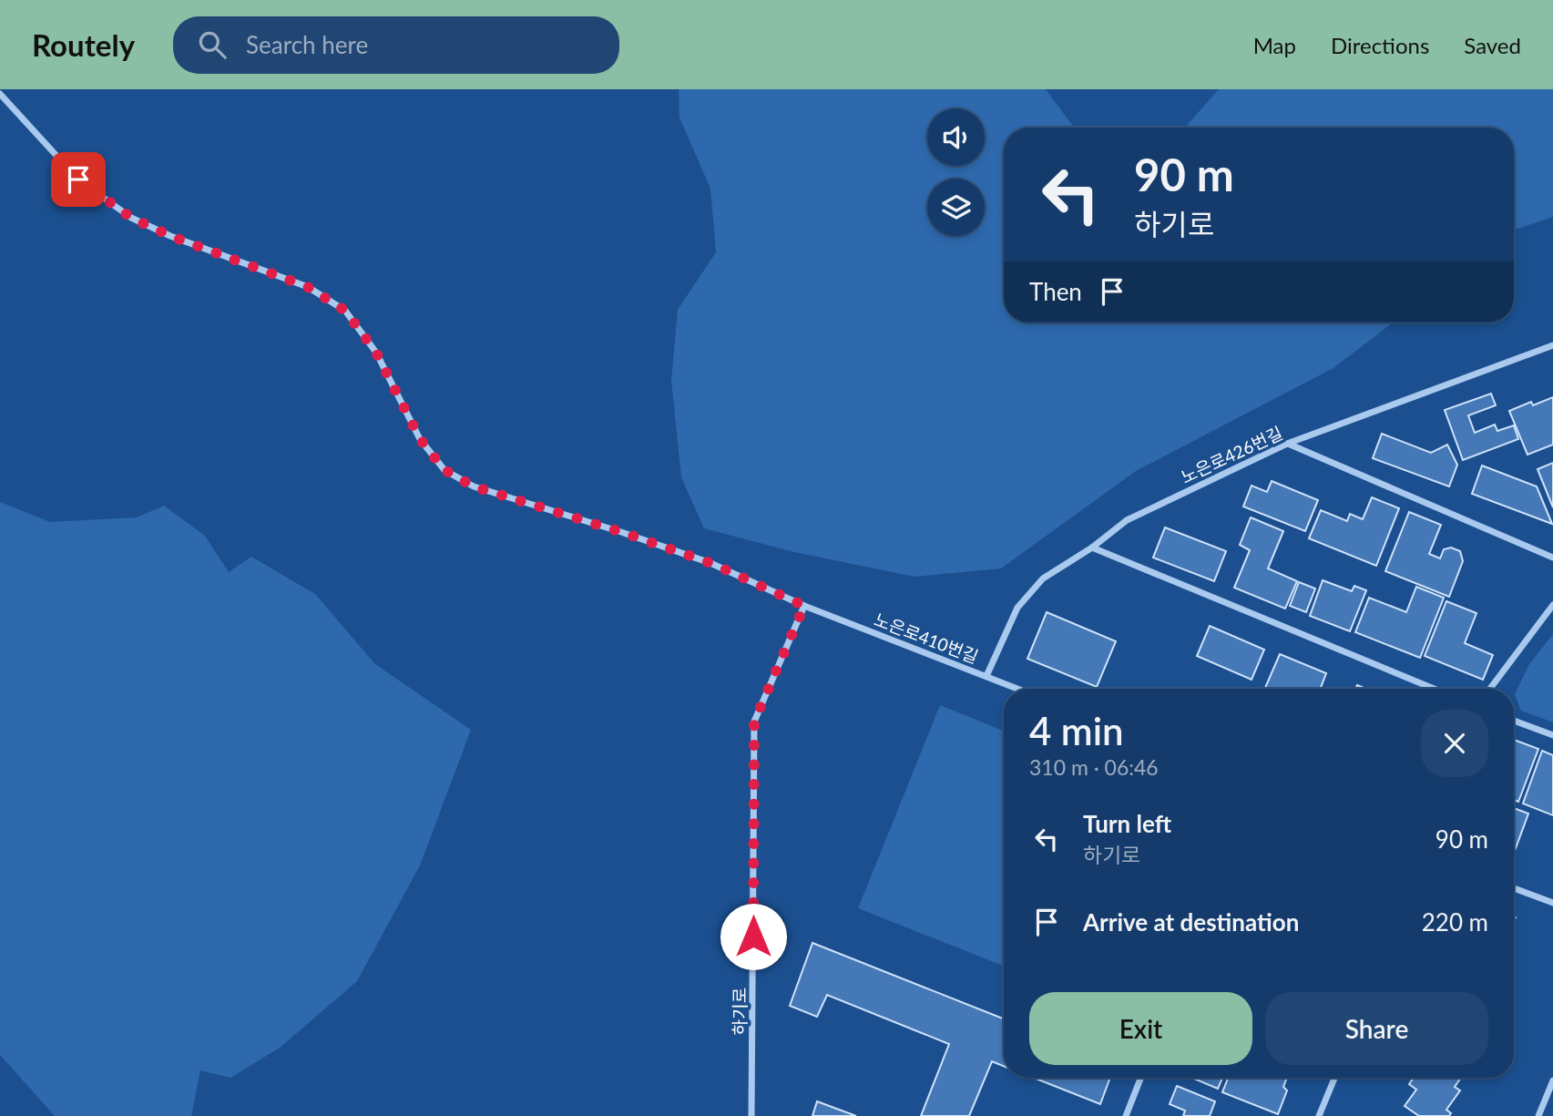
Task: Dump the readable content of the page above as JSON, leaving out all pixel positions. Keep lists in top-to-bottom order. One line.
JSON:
{"streets":{"street":["노은로426번길","노은로410번길","하기로"]},"crossings":[["노은로426번길","노은로410번길"],["노은로410번길","하기로"]],"page":{"header":"Routely","search":"Search here","nav":["Map","Directions","Saved"],"turn":["90 m","하기로"],"then":"Then","heading":["4 min","310 m · 06:46"],"list":[{"name":"Turn left","note":"하기로","value":"90 m"},{"name":"Arrive at destination","value":"220 m"}],"buttons":["Exit","Share"]}}
